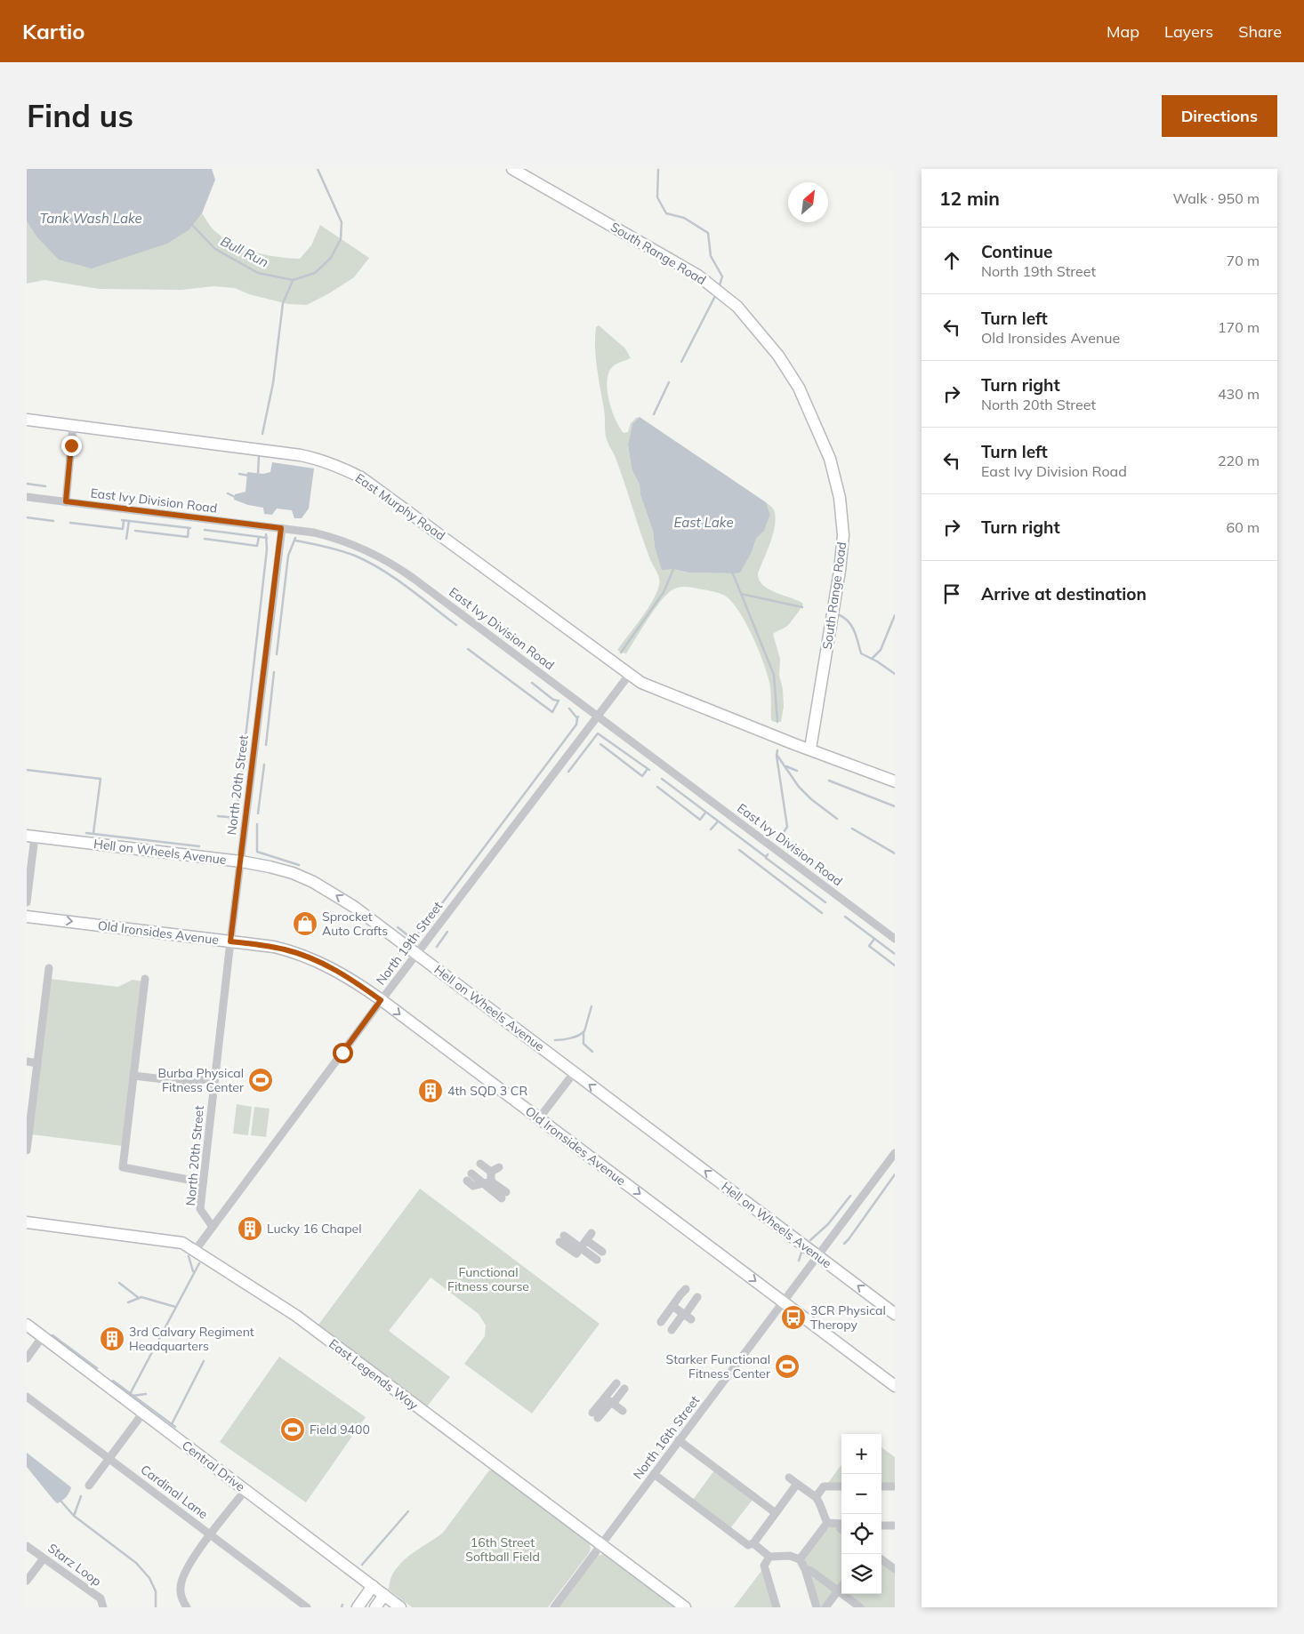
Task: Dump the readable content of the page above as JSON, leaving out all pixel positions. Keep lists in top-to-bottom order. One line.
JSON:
{"streets":{"street":["South Range Road","East Ivy Division Road","East Murphy Road","North 20th Street","Hell on Wheels Avenue","Old Ironsides Avenue","North 19th Street","East Legends Way","North 16th Street","Central Drive","Cardinal Lane","Starz Loop"]},"crossings":[["South Range Road","East Murphy Road"],["East Ivy Division Road","North 20th Street"],["East Ivy Division Road","North 19th Street"],["East Murphy Road","North 19th Street"],["North 20th Street","Hell on Wheels Avenue"],["North 20th Street","Old Ironsides Avenue"],["North 20th Street","North 19th Street"],["Hell on Wheels Avenue","North 19th Street"],["Hell on Wheels Avenue","North 16th Street"],["Old Ironsides Avenue","North 19th Street"],["Old Ironsides Avenue","North 16th Street"],["North 19th Street","East Legends Way"],["East Legends Way","North 16th Street"]],"one_way":["Hell on Wheels Avenue","Old Ironsides Avenue"],"water":["Tank Wash Lake","Bull Run","East Lake"],"parks":["Functional Fitness course","16th Street Softball Field"],"places":{"shop":["Sprocket Auto Crafts"],"sports":["Burba Physical Fitness Center","Starker Functional Fitness Center","Field 9400"],"building":["4th SQD 3 CR","Lucky 16 Chapel","3rd Calvary Regiment Headquarters"],"bus stop":["3CR Physical Theropy"]},"north":"top right","page":{"header":"Kartio","nav":["Map","Layers","Share"],"buttons":"Directions","title":"Find us","heading":["12 min","Walk · 950 m"],"list":[["Continue","North 19th Street","70 m"],["Turn left","Old Ironsides Avenue","170 m"],["Turn right","North 20th Street","430 m"],["Turn left","East Ivy Division Road","220 m"],["Turn right","60 m"],"Arrive at destination"],"map_buttons":["+","−"]}}
